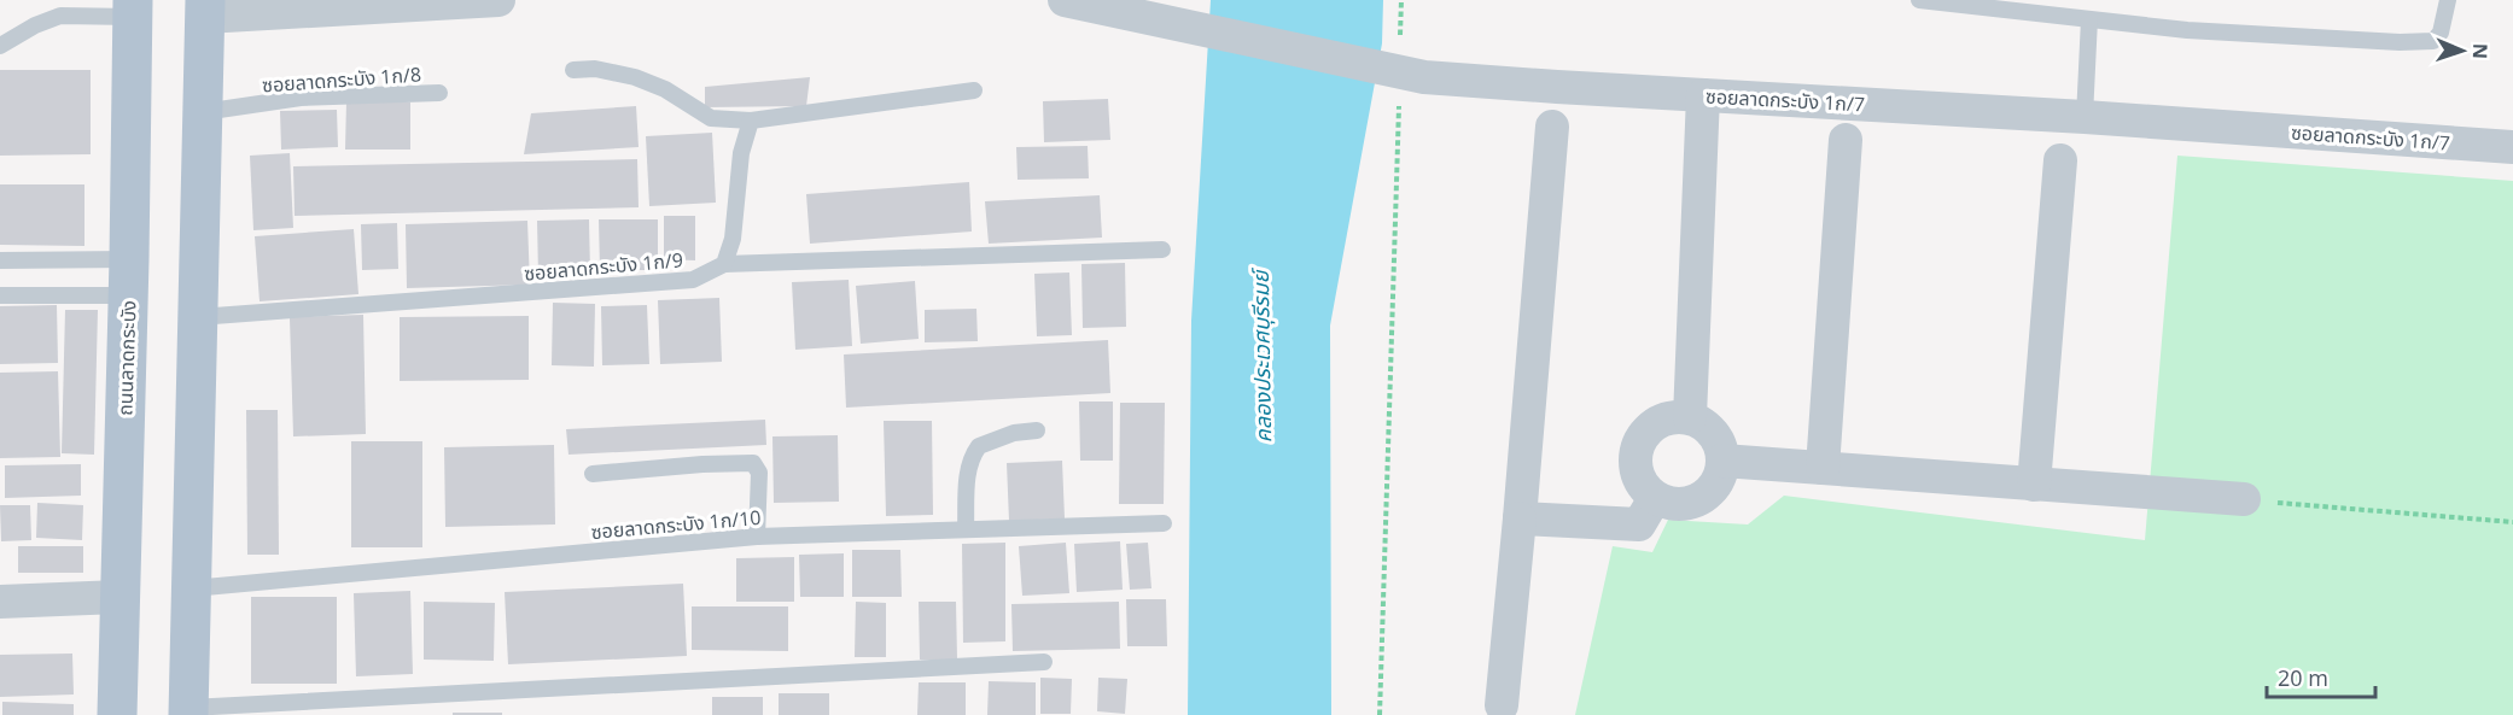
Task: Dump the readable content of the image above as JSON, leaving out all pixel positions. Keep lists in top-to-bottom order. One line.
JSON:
{"streets":{"main road":["ถนนลาดกระบัง"],"street":["ซอยลาดกระบัง 1ก/7"],"lane":["ซอยลาดกระบัง 1ก/8","ซอยลาดกระบัง 1ก/9","ซอยลาดกระบัง 1ก/10"]},"water":["คลองประเวศบุรีรมย์"],"scale_bar":"20 m","north":"right"}
